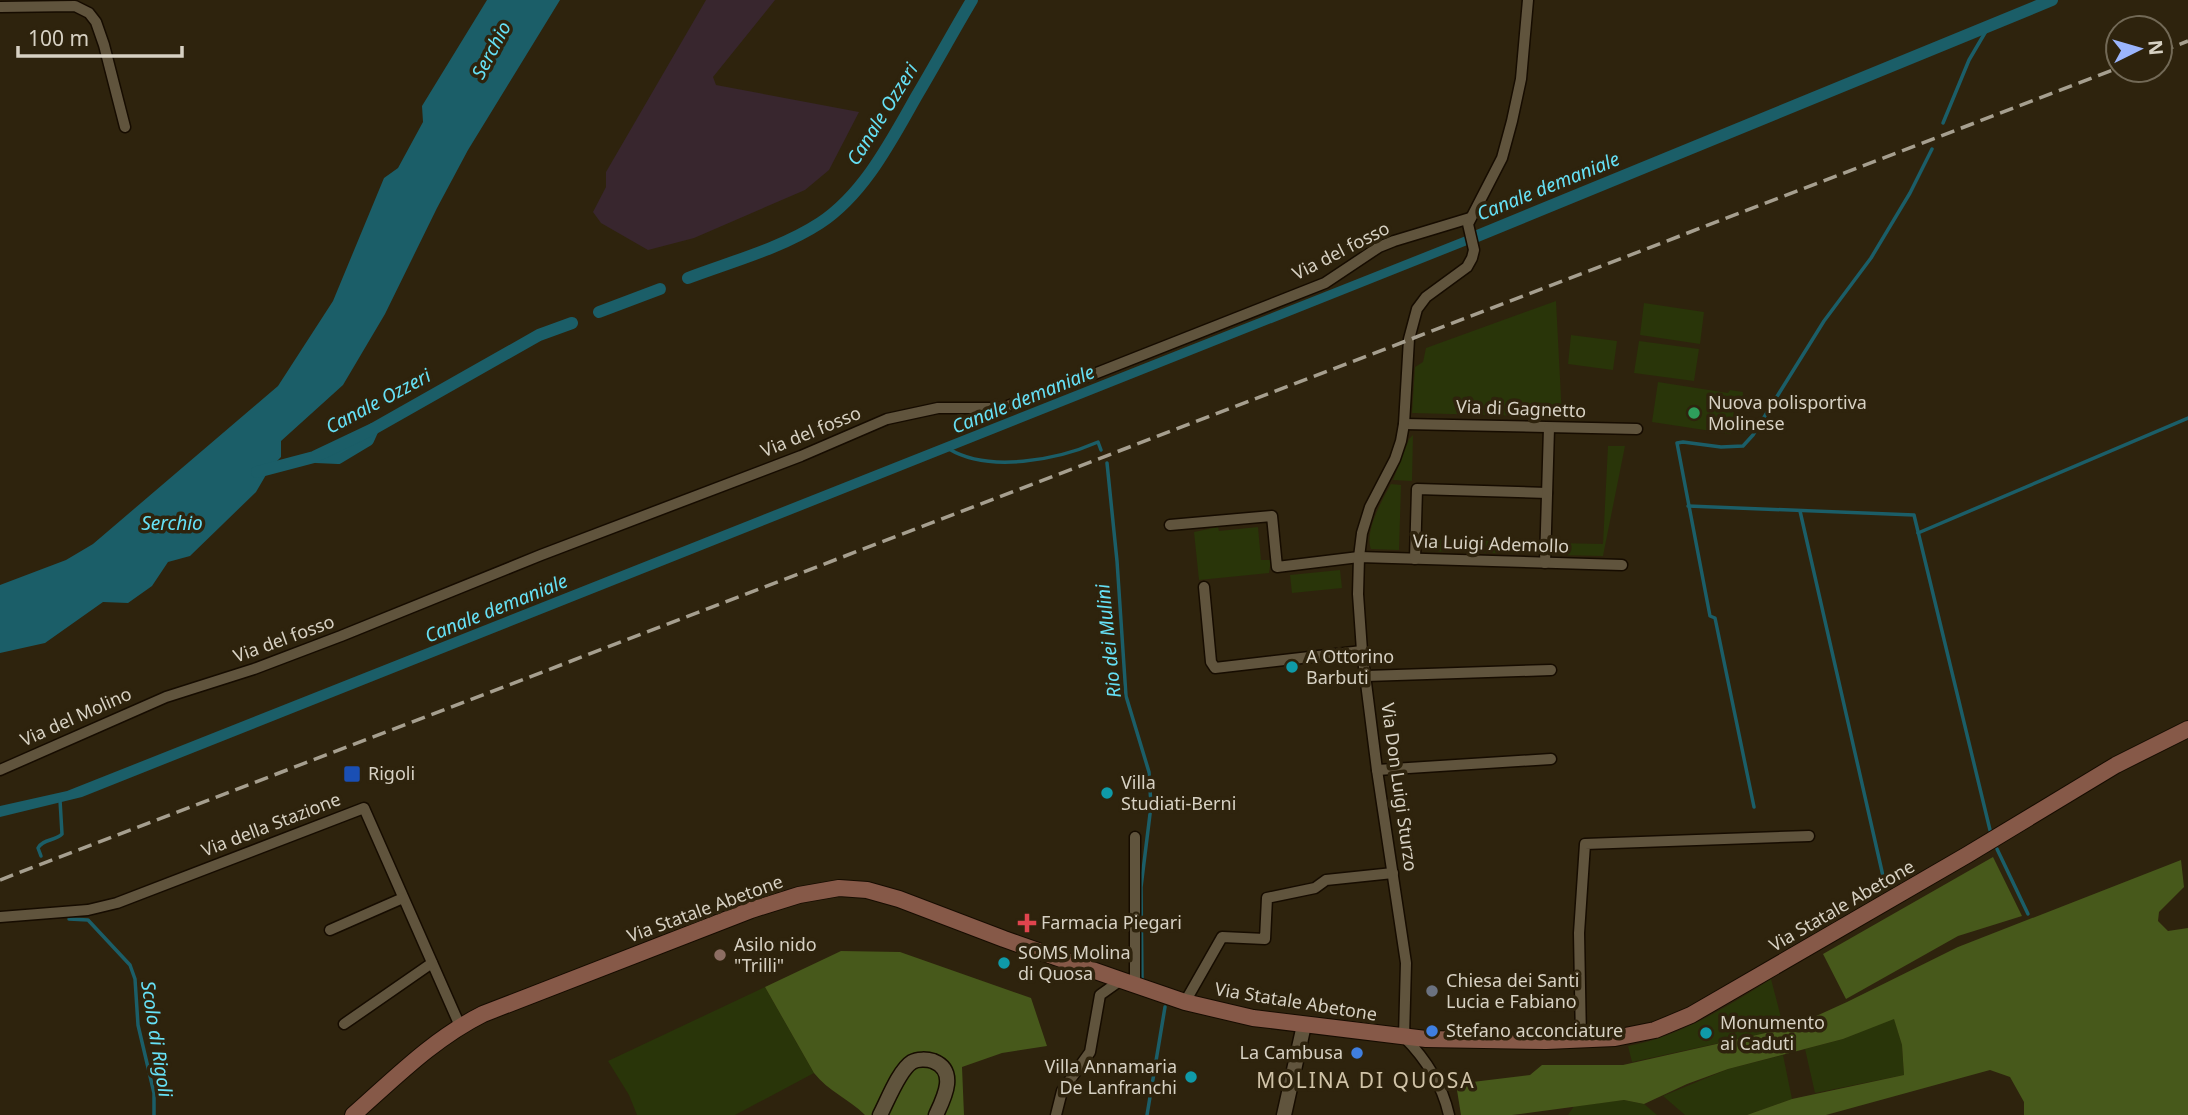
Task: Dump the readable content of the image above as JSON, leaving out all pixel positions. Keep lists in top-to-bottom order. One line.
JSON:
{"streets":{"main road":["Via Statale Abetone"],"street":["Via del fosso","Via di Gagnetto","Via Luigi Ademollo","Via del Molino","Via Don Luigi Sturzo","Via della Stazione"]},"crossings":[["Via del fosso","Via del Molino"],["Via del fosso","Via Don Luigi Sturzo"],["Via di Gagnetto","Via Don Luigi Sturzo"],["Via Luigi Ademollo","Via Don Luigi Sturzo"],["Via Don Luigi Sturzo","Via Statale Abetone"],["Via della Stazione","Via Statale Abetone"]],"districts":["MOLINA DI QUOSA"],"water":["Serchio","Canale Ozzeri","Canale demaniale","Rio dei Mulini","Scolo di Rigoli"],"places":{"other":["Nuova polisportiva Molinese","A Ottorino Barbuti","Villa Studiati-Berni","Asilo nido \"Trilli\"","SOMS Molina di Quosa","Chiesa dei Santi Lucia e Fabiano","Stefano acconciature","Monumento ai Caduti","La Cambusa","Villa Annamaria De Lanfranchi"],"transit":["Rigoli"],"health":["Farmacia Piegari"]},"scale_bar":"100 m","north":"right"}
